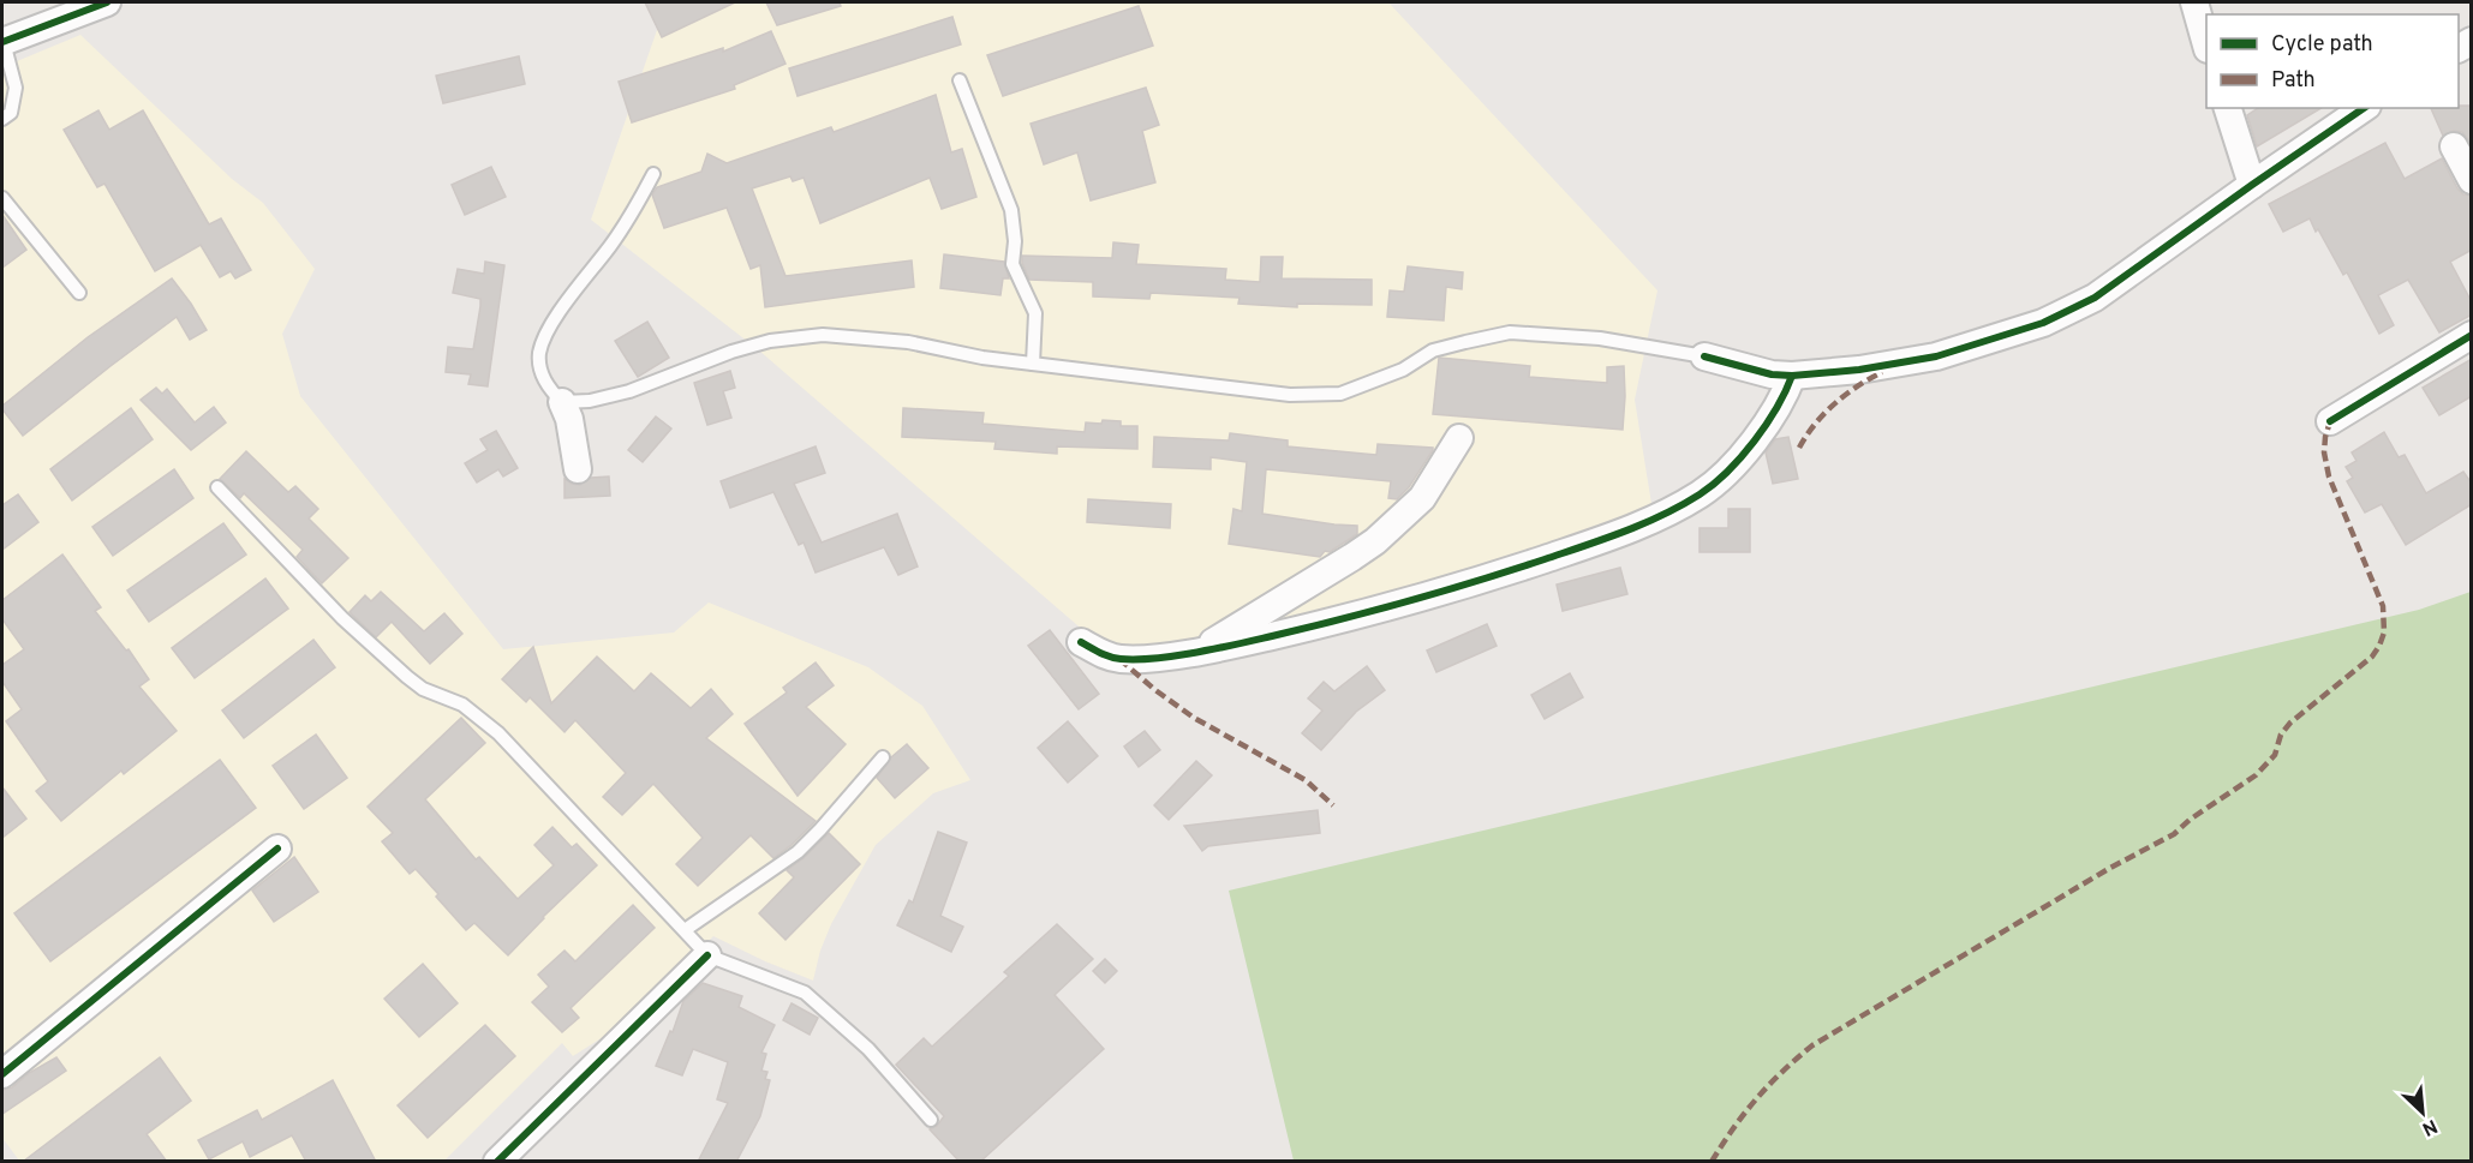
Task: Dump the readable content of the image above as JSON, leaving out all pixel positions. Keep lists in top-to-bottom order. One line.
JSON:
{"legend":["Cycle path","Path"],"north":"bottom right"}
